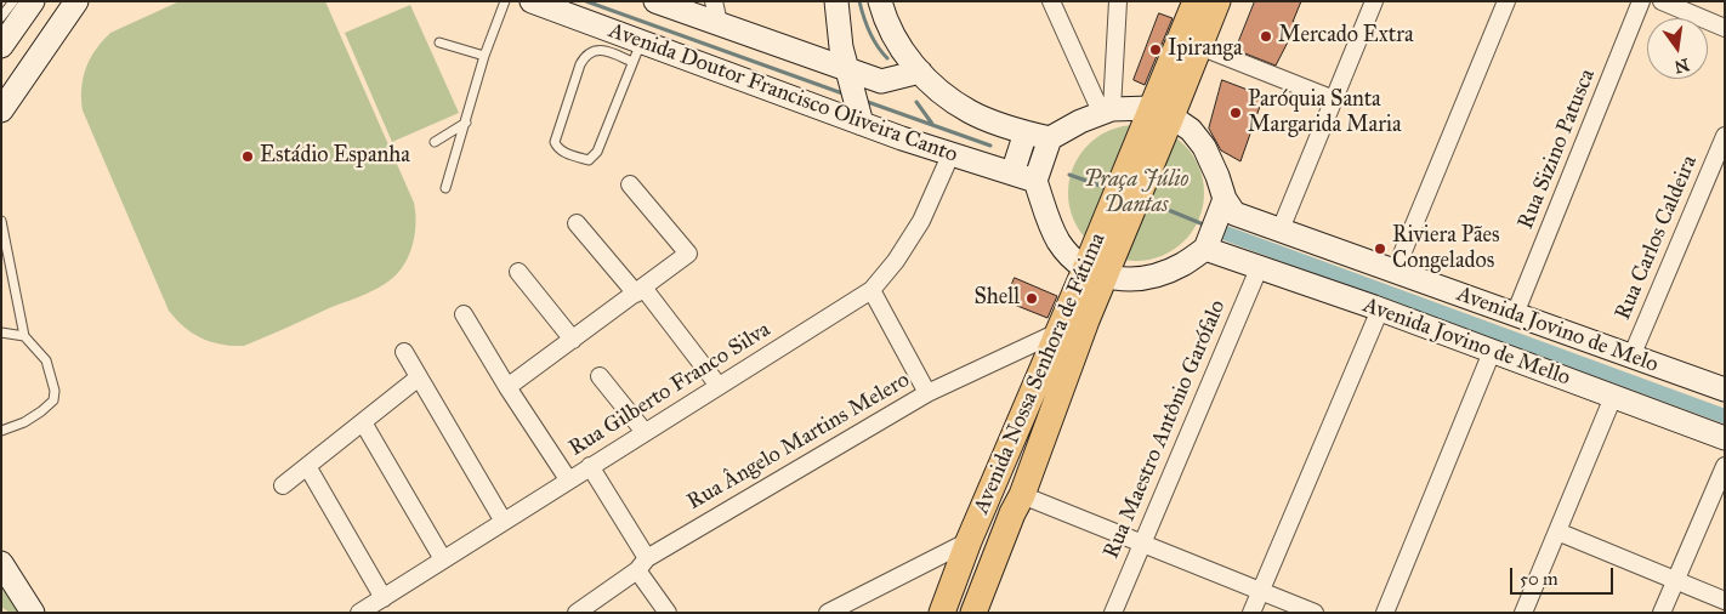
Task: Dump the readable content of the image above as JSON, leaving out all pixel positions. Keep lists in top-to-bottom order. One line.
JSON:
{"streets":{"main road":["Avenida Doutor Francisco Oliveira Canto","Avenida Jovino de Melo","Avenida Jovino de Mello","Avenida Nossa Senhora de Fátima"],"street":["Rua Sizino Patusca","Rua Carlos Caldeira","Rua Gilberto Franco Silva","Rua Maestro Antônio Garófalo","Rua Ângelo Martins Melero"]},"crossings":[["Avenida Doutor Francisco Oliveira Canto","Rua Gilberto Franco Silva"],["Rua Sizino Patusca","Avenida Jovino de Melo"],["Rua Carlos Caldeira","Avenida Jovino de Melo"],["Avenida Jovino de Mello","Rua Maestro Antônio Garófalo"],["Avenida Nossa Senhora de Fátima","Rua Ângelo Martins Melero"]],"parks":["Praça Júlio Dantas"],"places":["Mercado Extra","Ipiranga","Paróquia Santa Margarida Maria","Estádio Espanha","Riviera Pães Congelados","Shell"],"scale_bar":"50 m","north":"bottom"}
